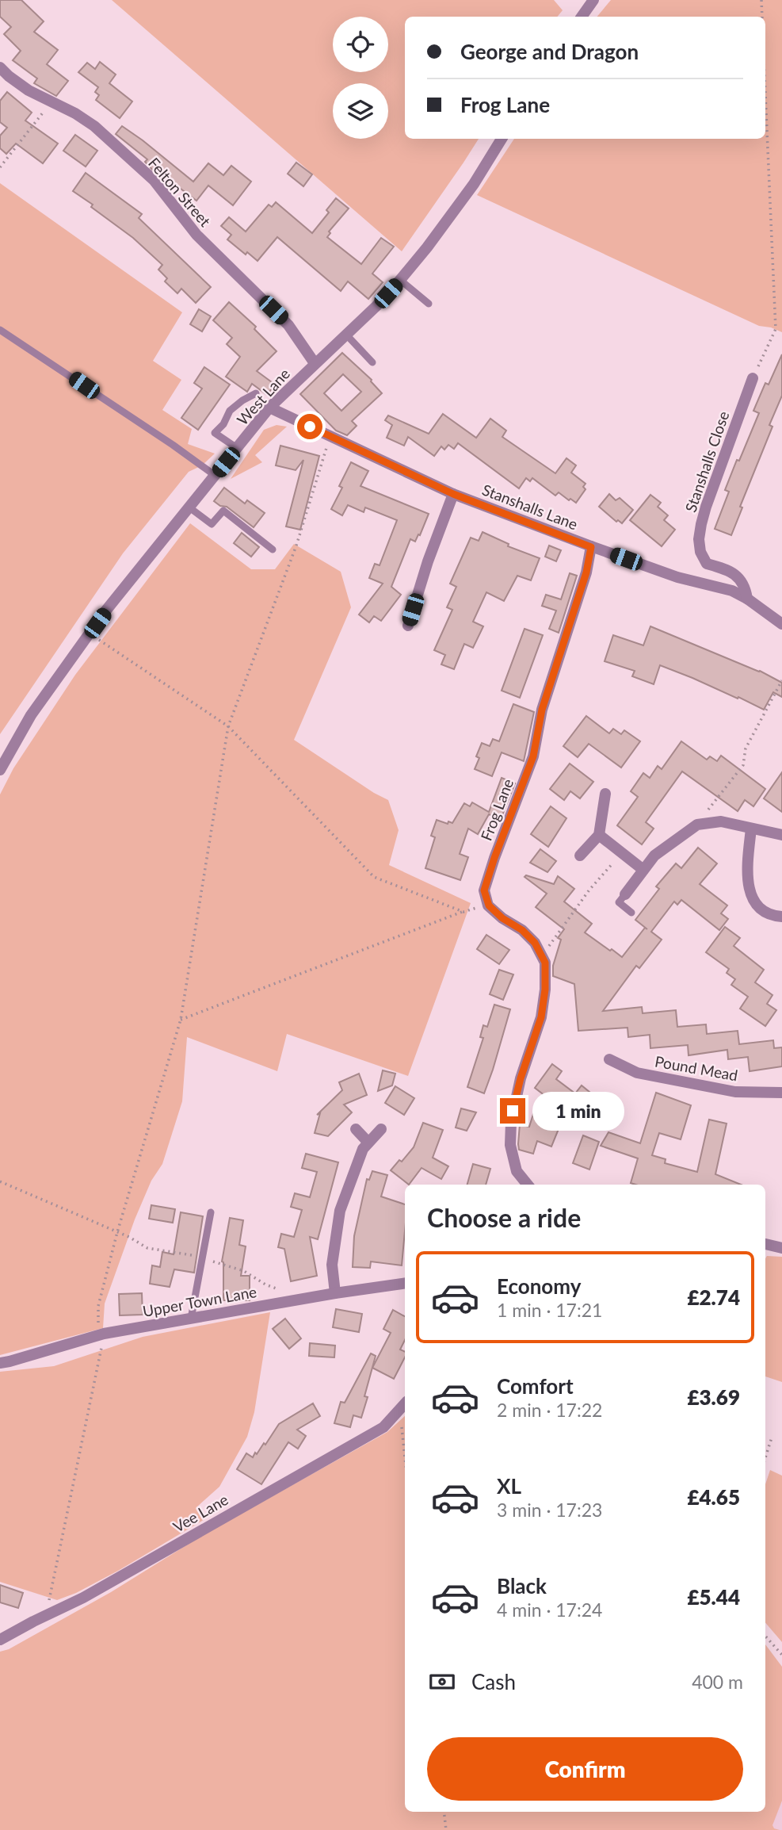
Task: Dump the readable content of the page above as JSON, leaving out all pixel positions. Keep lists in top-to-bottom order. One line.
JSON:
{"streets":{"street":["Felton Street","West Lane","Stanshalls Close","Stanshalls Lane","Frog Lane","Pound Mead","Upper Town Lane","Vee Lane"]},"crossings":[["Felton Street","West Lane"],["West Lane","Stanshalls Lane"],["Stanshalls Close","Stanshalls Lane"],["Stanshalls Lane","Frog Lane"]],"page":{"banner":["George and Dragon","Frog Lane"],"bubble":"1 min","heading":"Choose a ride","list":[{"name":"Economy","note":"1 min · 17:21","value":"£2.74"},{"name":"Comfort","note":"2 min · 17:22","value":"£3.69"},{"name":"XL","note":"3 min · 17:23","value":"£4.65"},{"name":"Black","note":"4 min · 17:24","value":"£5.44"}],"pay":["Cash","400 m"],"buttons":"Confirm"}}
